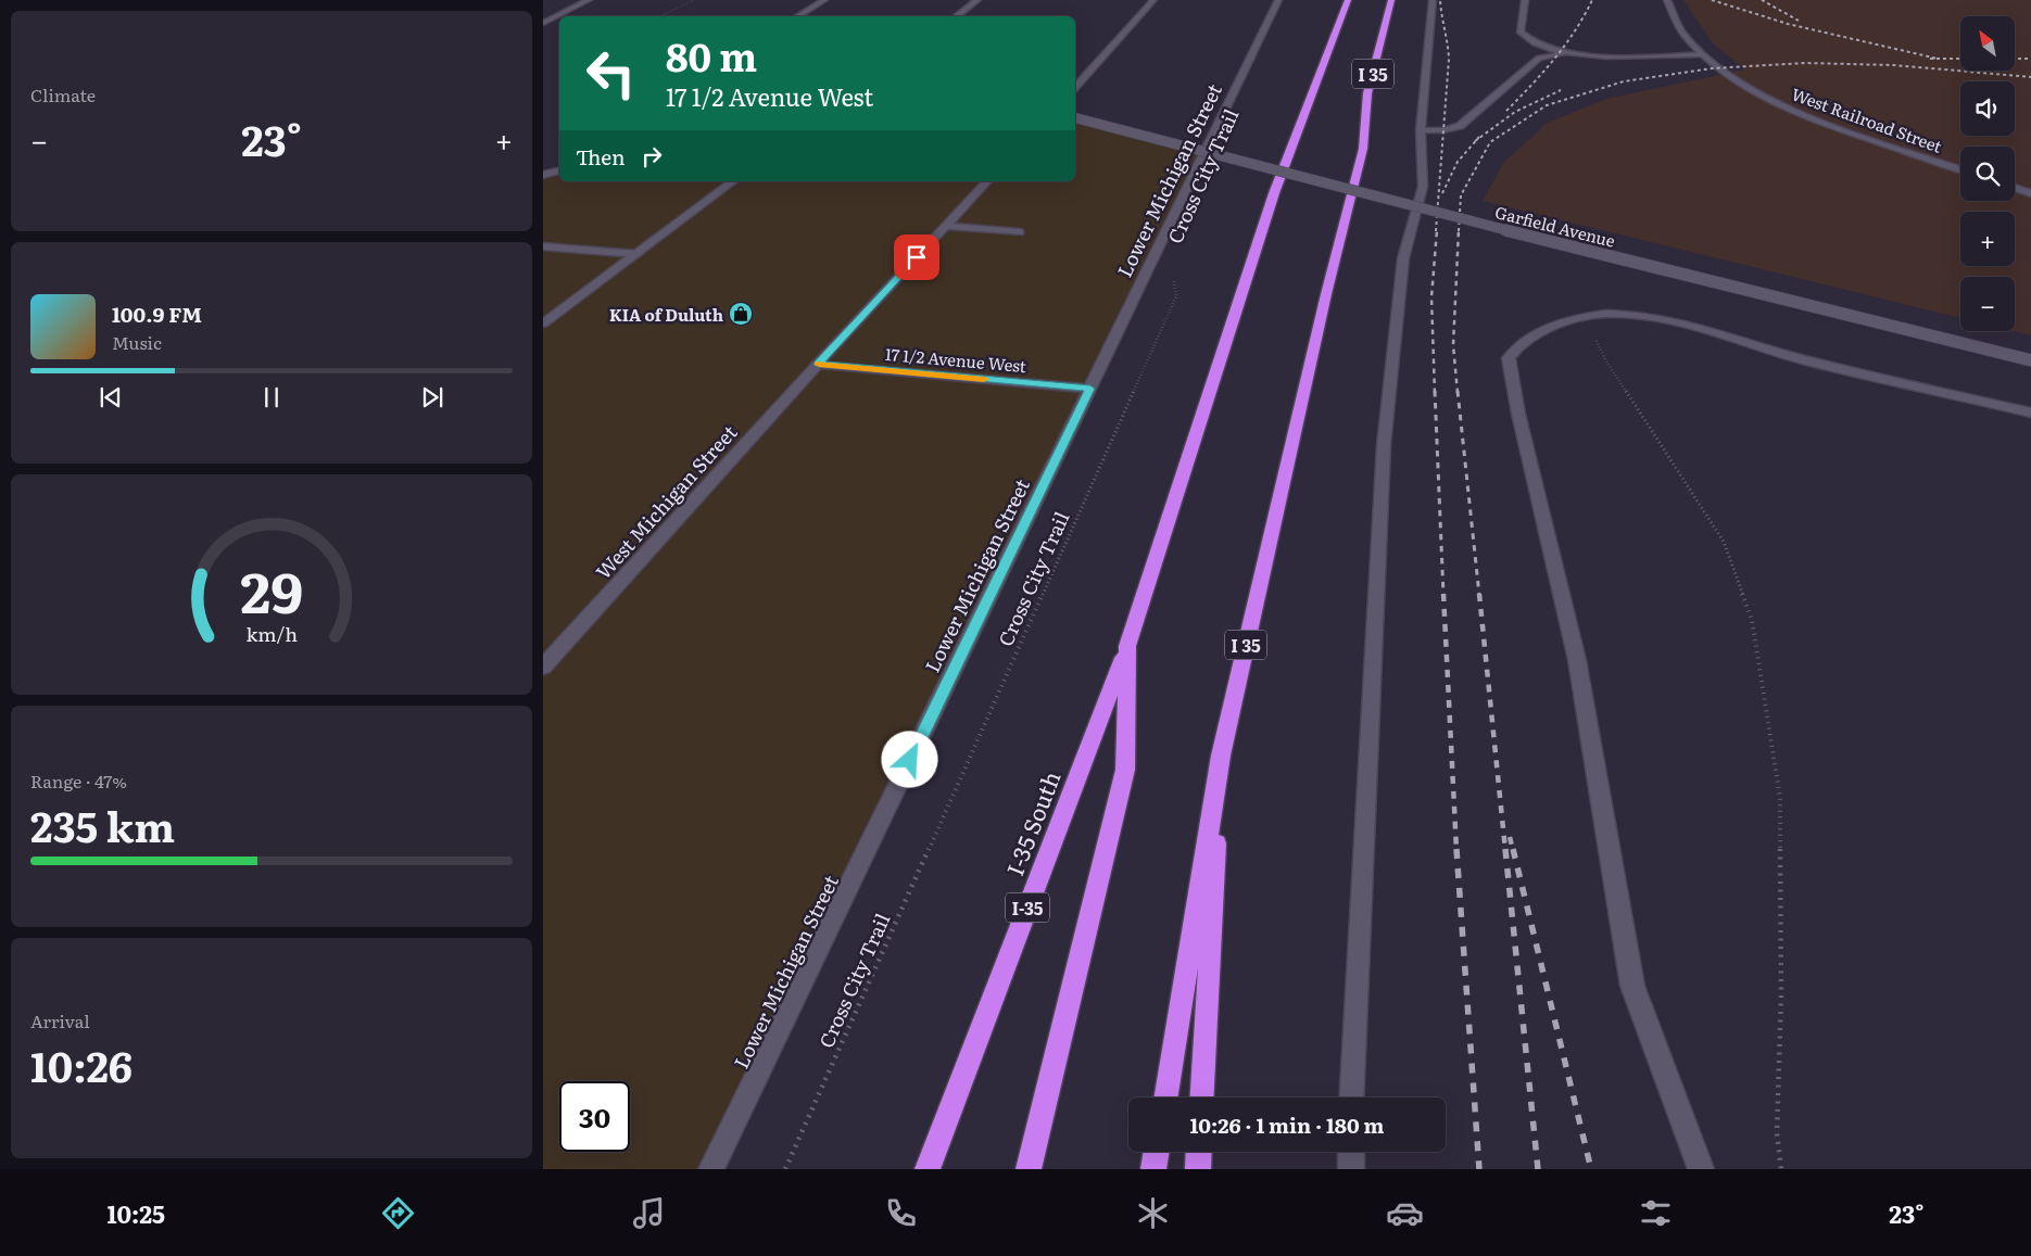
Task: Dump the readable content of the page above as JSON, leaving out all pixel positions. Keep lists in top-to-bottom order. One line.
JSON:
{"streets":{"highway":["I 35","I-35 South","I-35"],"street":["West Railroad Street","Lower Michigan Street","Garfield Avenue","17 1/2 Avenue West","West Michigan Street"],"path":["Cross City Trail"]},"crossings":[["I 35","I-35 South"],["Lower Michigan Street","17 1/2 Avenue West"],["17 1/2 Avenue West","West Michigan Street"]],"places":{"shop":["KIA of Duluth"]},"north":"top left","page":{"tile":["Climate",["Range · 47%","235 km"],["Arrival","10:26"]],"map_buttons":["+","−"],"turn":["80 m","17 1/2 Avenue West"],"heat":["−","23°","+"],"then":"Then","song":["100.9 FM","Music"],"limit":"30","trip":"10:26 · 1 min · 180 m","tabs":["10:25","23°"],"gauge":["29","km/h"]}}
